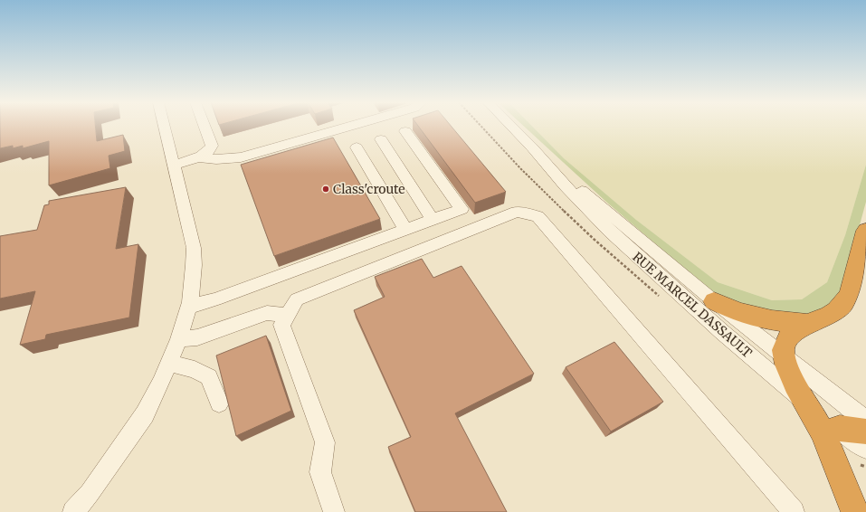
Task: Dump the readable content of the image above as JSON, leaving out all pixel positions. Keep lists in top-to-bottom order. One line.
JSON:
{"streets":{"street":["RUE MARCEL DASSAULT"]},"places":["Class'croute"]}
